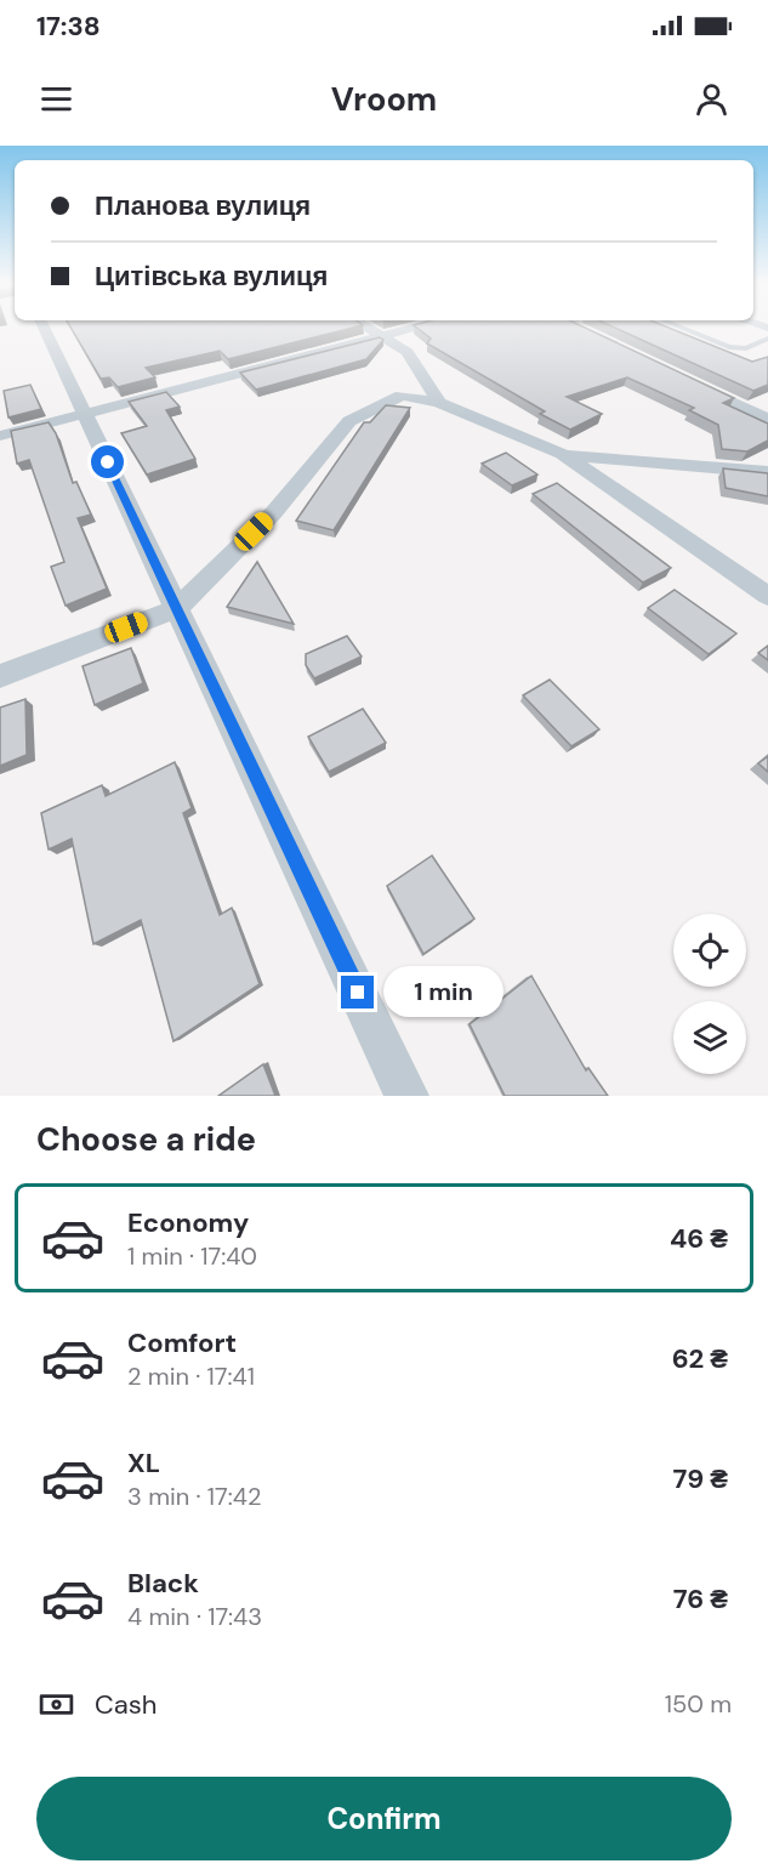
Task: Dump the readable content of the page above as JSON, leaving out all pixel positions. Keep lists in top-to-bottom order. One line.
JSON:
{"page":{"status":"17:38","header":"Vroom","banner":["Планова вулиця","Цитівська вулиця"],"bubble":"1 min","heading":"Choose a ride","list":[{"name":"Economy","note":"1 min · 17:40","value":"46 ₴"},{"name":"Comfort","note":"2 min · 17:41","value":"62 ₴"},{"name":"XL","note":"3 min · 17:42","value":"79 ₴"},{"name":"Black","note":"4 min · 17:43","value":"76 ₴"}],"pay":["Cash","150 m"],"buttons":"Confirm"}}
